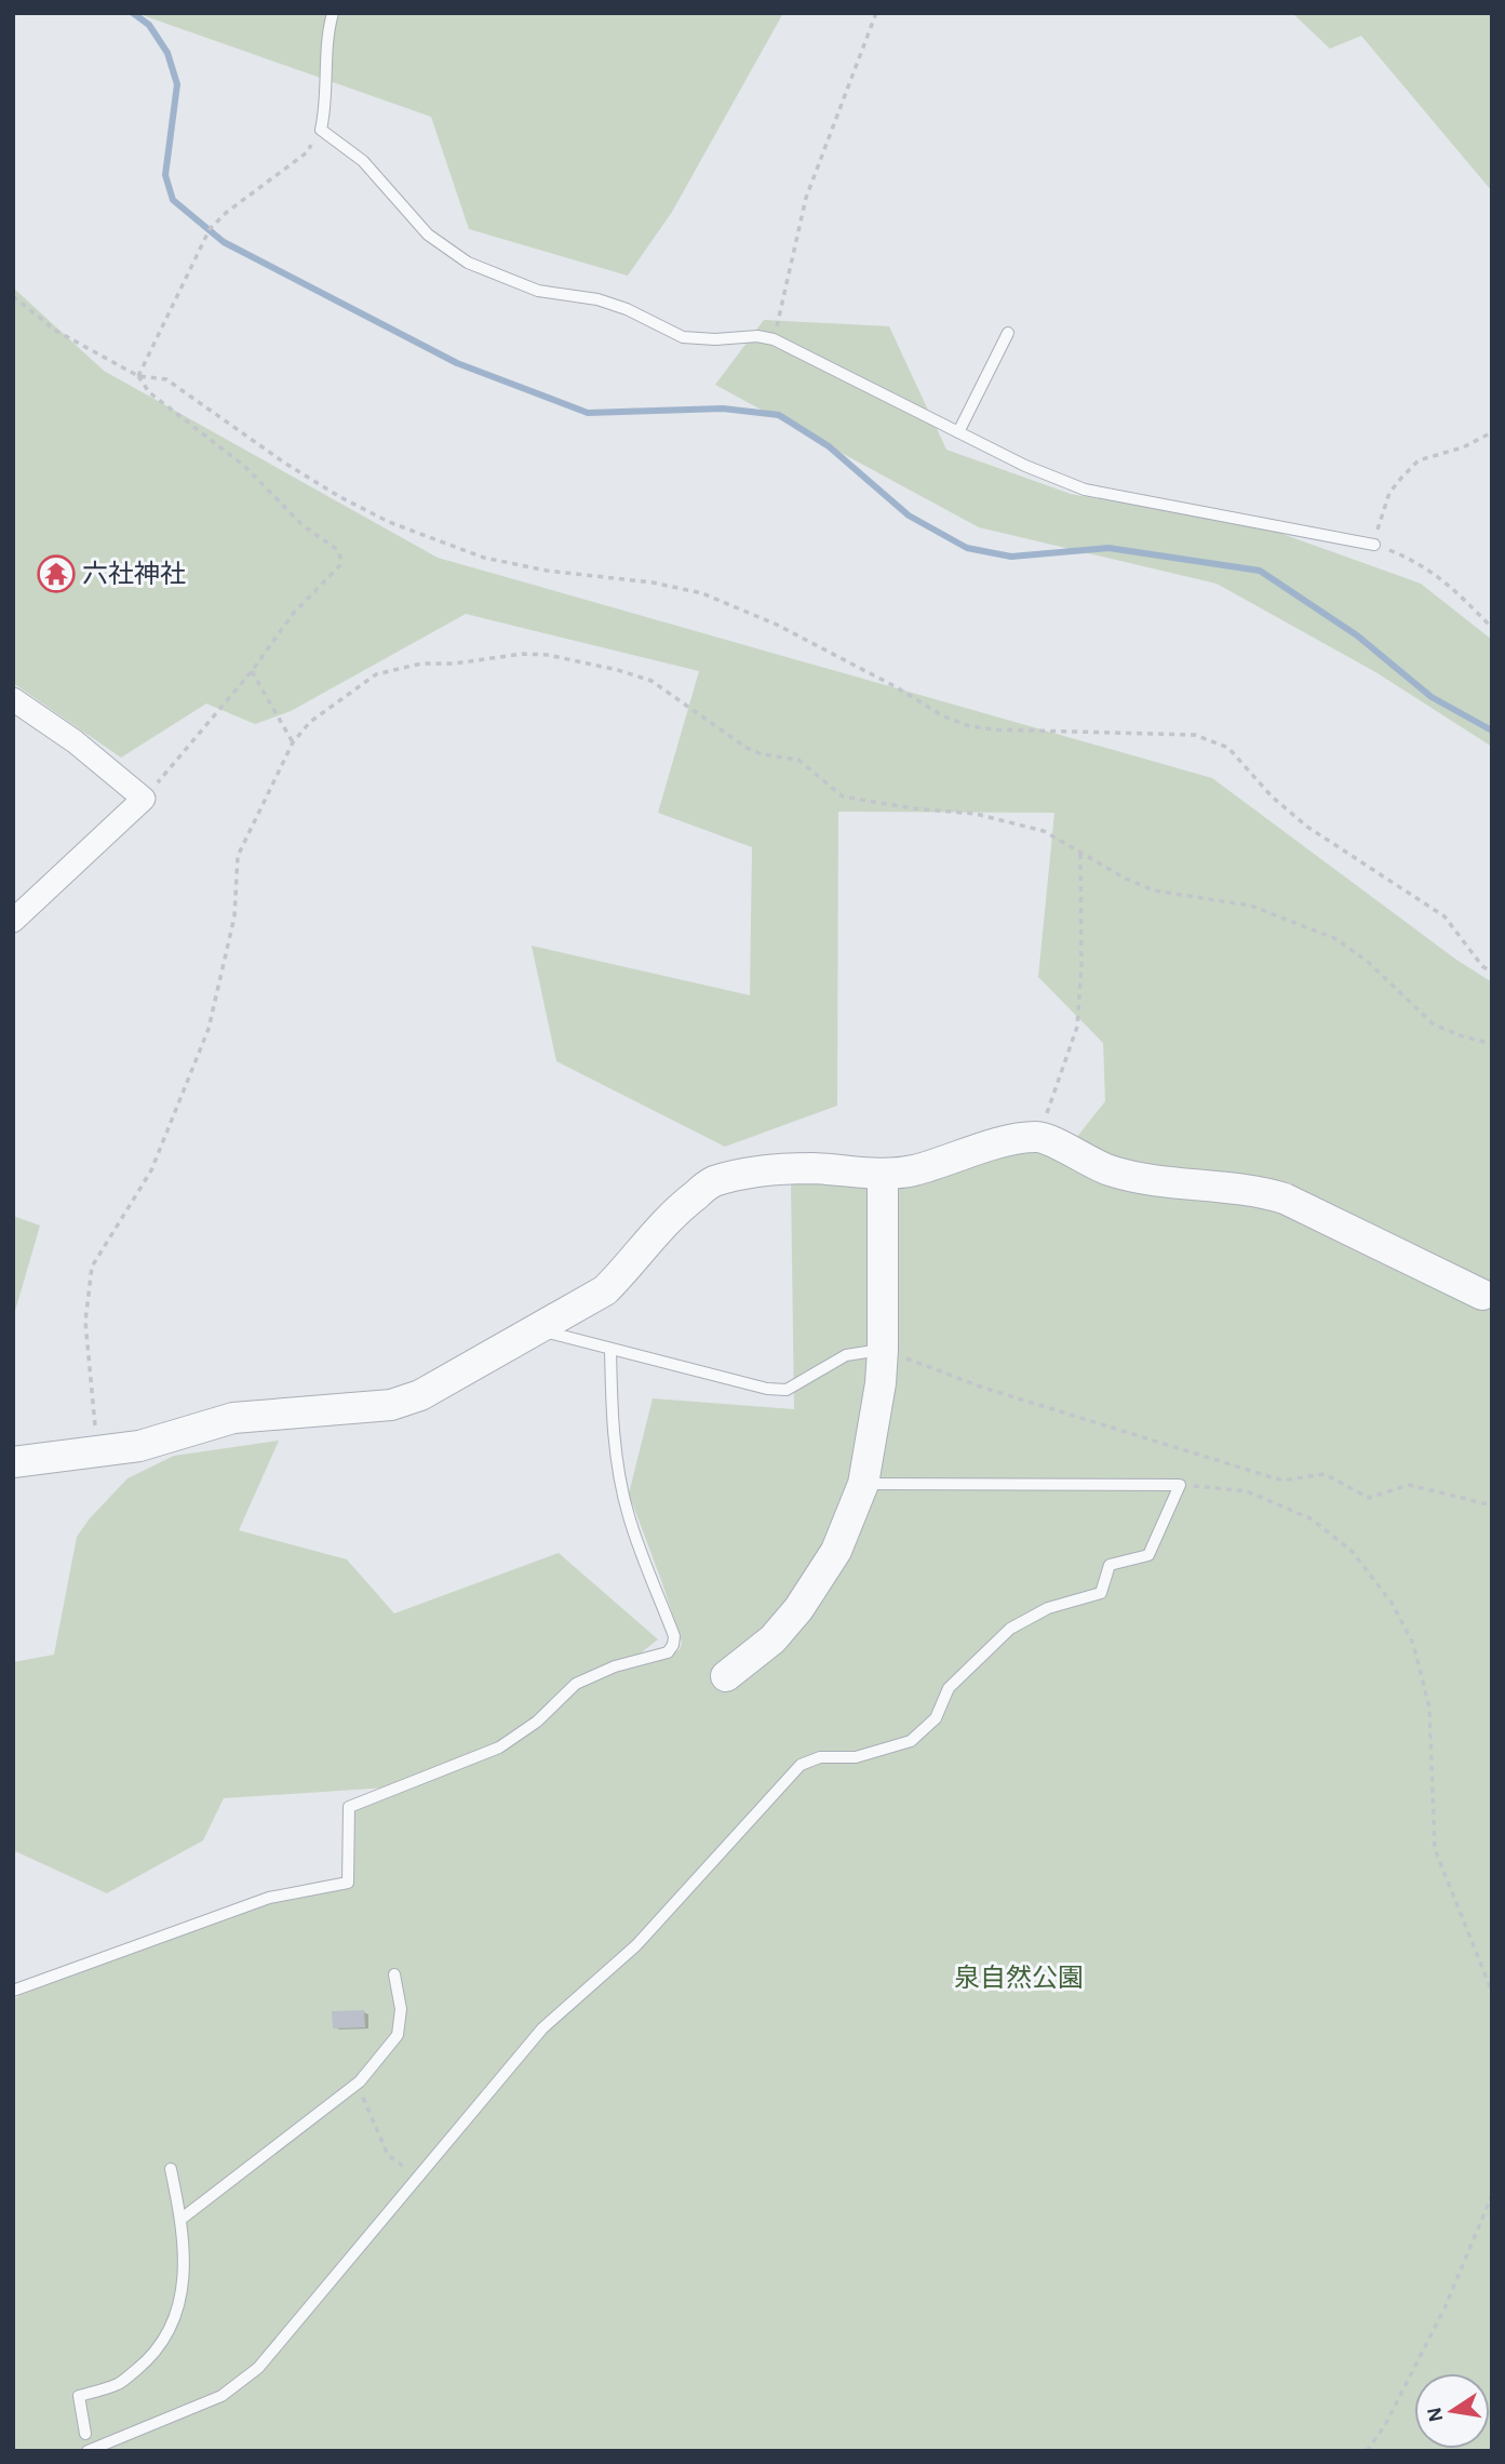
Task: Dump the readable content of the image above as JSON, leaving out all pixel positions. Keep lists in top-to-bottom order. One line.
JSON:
{"parks":["泉自然公園"],"places":{"temple":["六社神社"]},"north":"left"}
